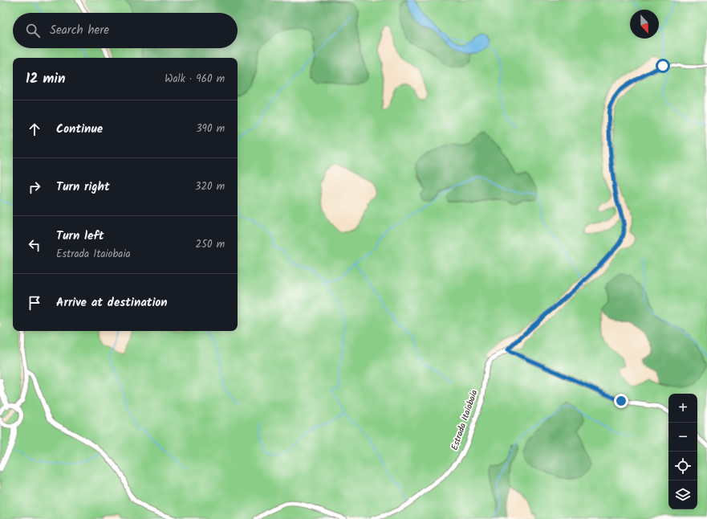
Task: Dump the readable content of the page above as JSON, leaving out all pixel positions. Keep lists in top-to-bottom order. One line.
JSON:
{"streets":{"street":["Estrada Itaiobaia"]},"north":"bottom","page":{"search":"Search here","heading":["12 min","Walk · 960 m"],"list":[["Continue","390 m"],["Turn right","320 m"],["Turn left","Estrada Itaiobaia","250 m"],"Arrive at destination"],"map_buttons":["+","−"]}}
